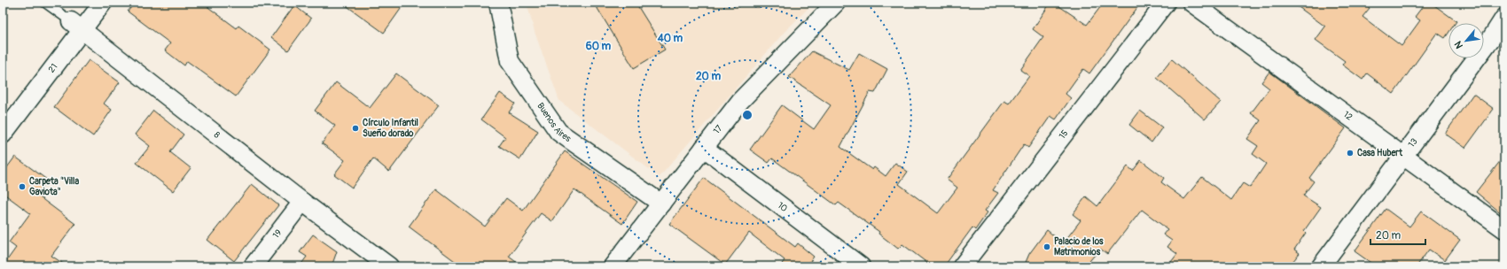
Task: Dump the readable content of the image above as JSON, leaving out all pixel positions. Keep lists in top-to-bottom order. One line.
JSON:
{"streets":{"street":["21","12","Buenos Aires","17","15","8","13","10","19"]},"crossings":[["21","8"],["12","13"],["Buenos Aires","17"],["17","10"],["8","19"]],"places":["Círculo Infantil Sueño dorado","Casa Hubert","Carpeta \"Villa Gaviota\"","Palacio de los Matrimonios"],"scale_bar":"20 m","north":"bottom left","rings":["40 m","60 m","20 m"]}
